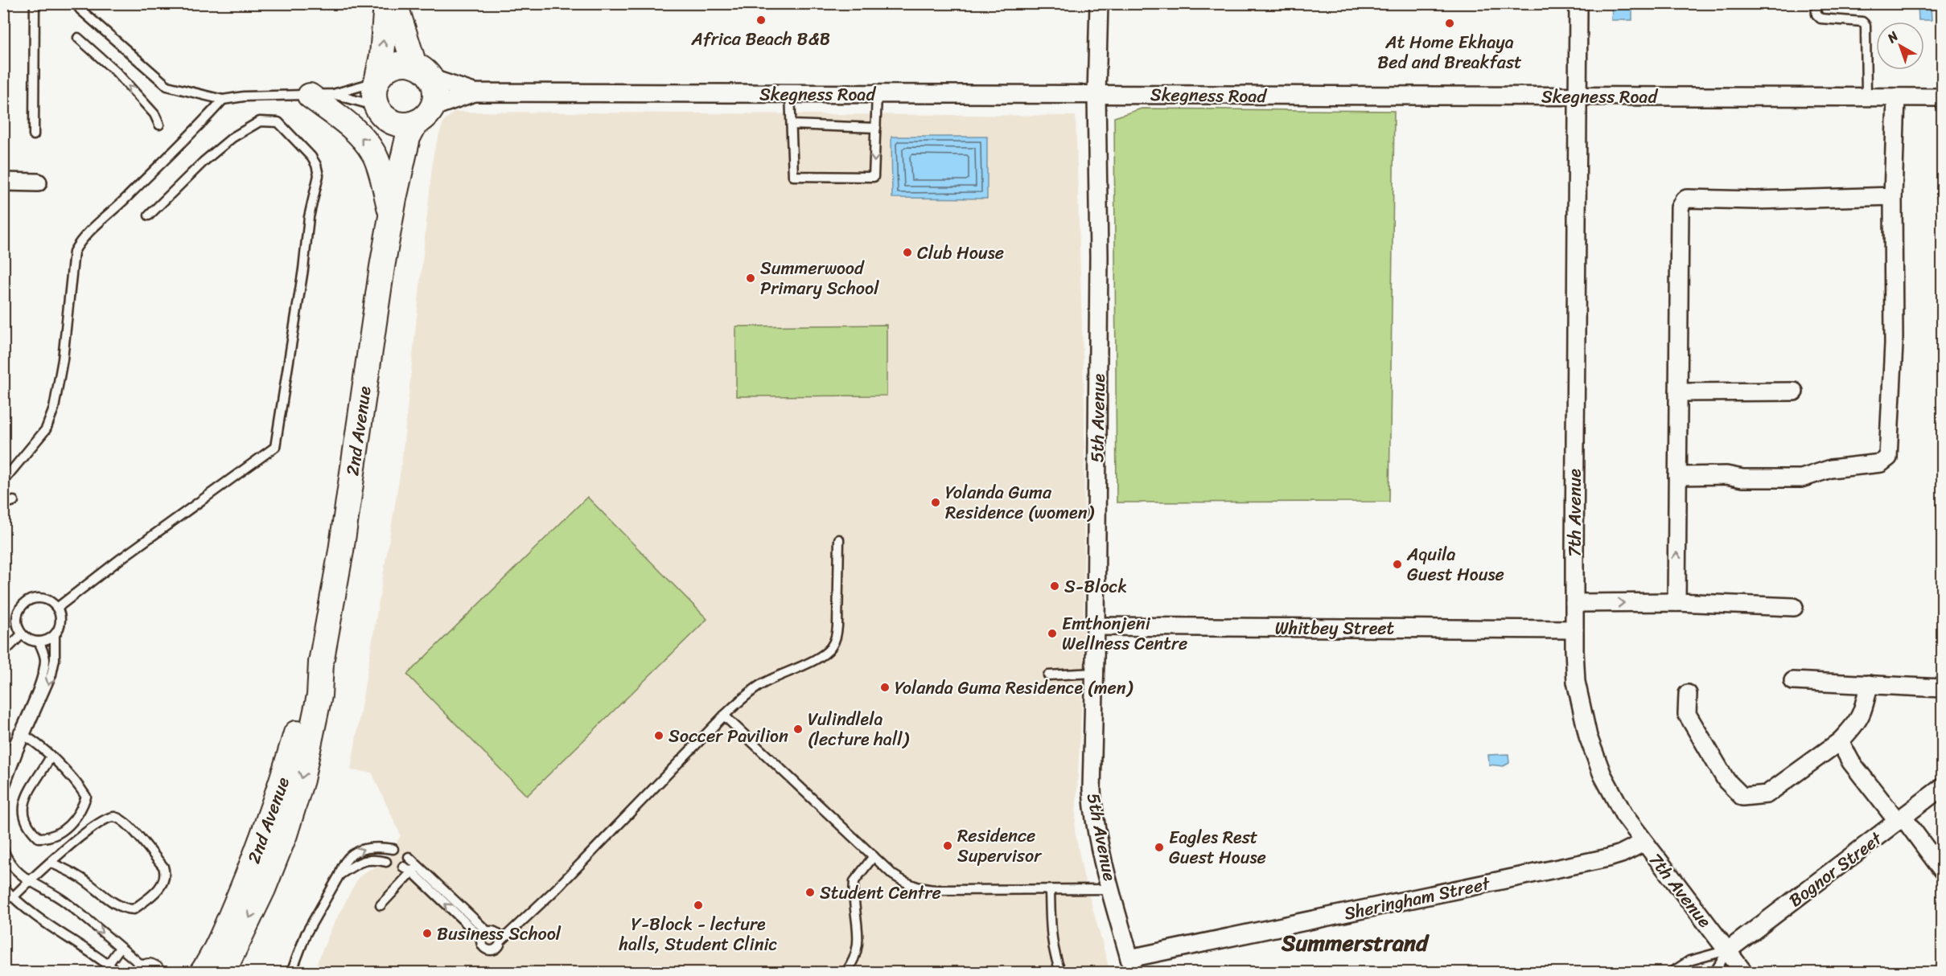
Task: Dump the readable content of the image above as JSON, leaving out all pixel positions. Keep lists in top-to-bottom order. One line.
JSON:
{"streets":{"street":["Skegness Road","5th Avenue","2nd Avenue","7th Avenue","Whitbey Street","Bognor Street","Sheringham Street"]},"crossings":[["Skegness Road","5th Avenue"],["Skegness Road","2nd Avenue"],["Skegness Road","7th Avenue"],["5th Avenue","Whitbey Street"],["5th Avenue","Sheringham Street"],["7th Avenue","Whitbey Street"],["7th Avenue","Bognor Street"],["7th Avenue","Sheringham Street"]],"districts":["Summerstrand"],"places":["Africa Beach B&B","At Home Ekhaya Bed and Breakfast","Club House","Summerwood Primary School","Yolanda Guma Residence (women)","Aquila Guest House","S-Block","Emthonjeni Wellness Centre","Yolanda Guma Residence (men)","Vulindlela (lecture hall)","Soccer Pavilion","Residence Supervisor","Eagles Rest Guest House","Student Centre","Y-Block - lecture halls, Student Clinic","Business School"],"north":"top left"}
